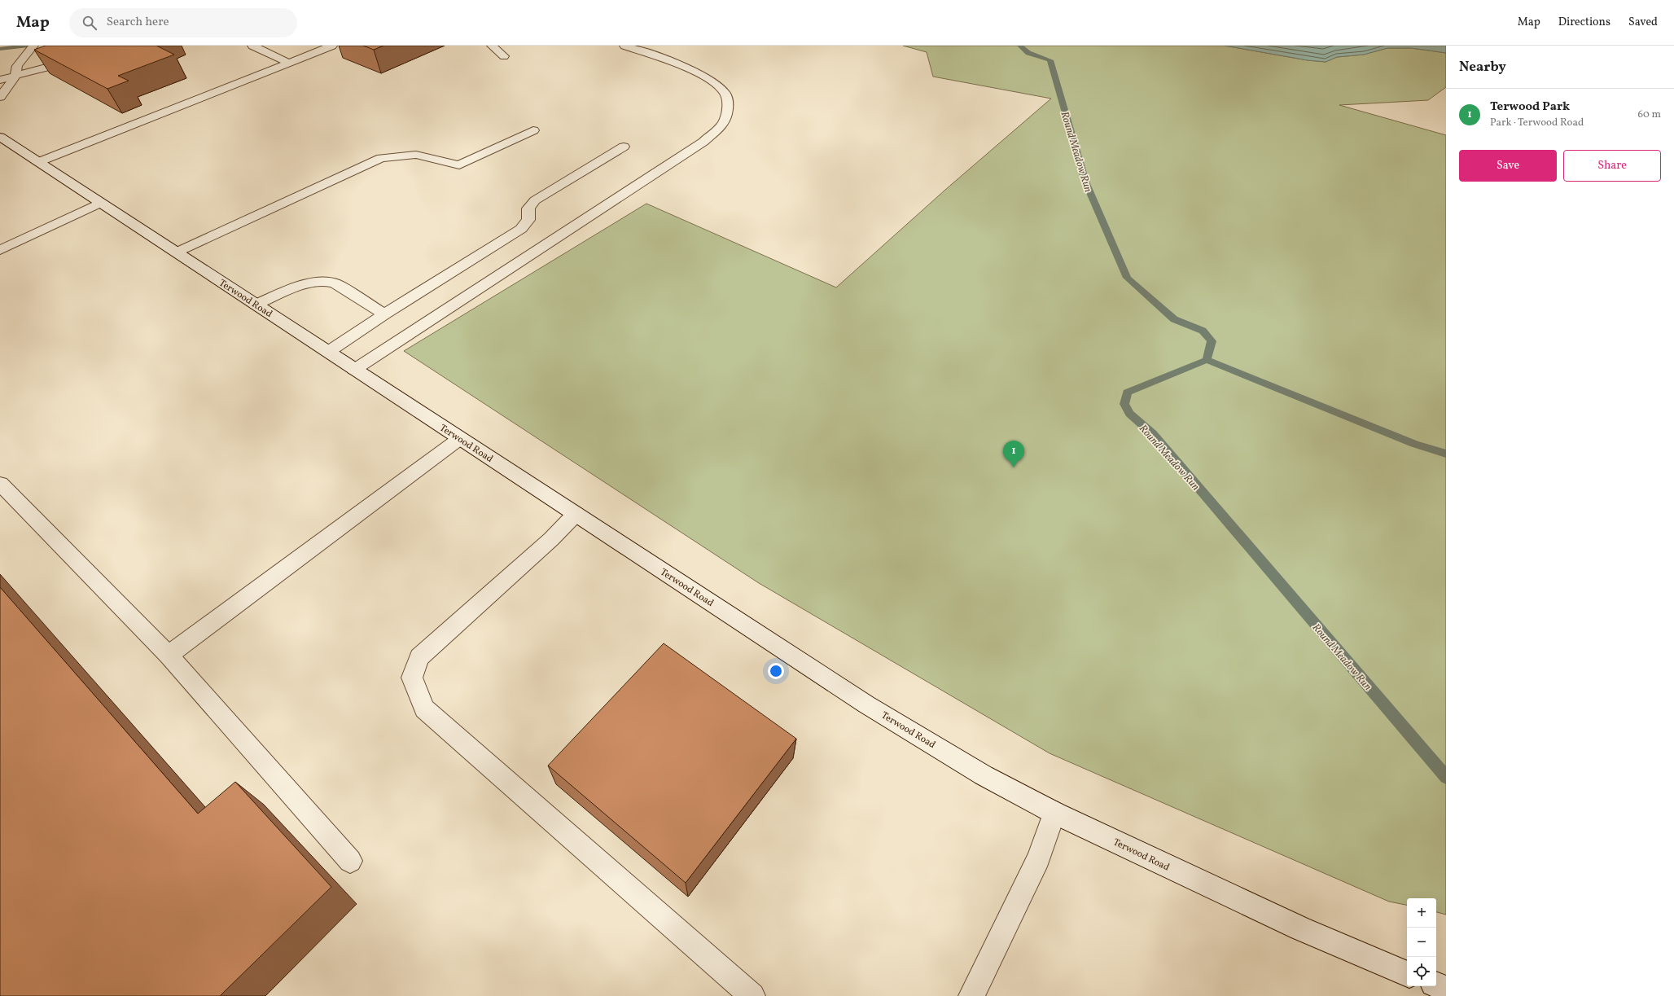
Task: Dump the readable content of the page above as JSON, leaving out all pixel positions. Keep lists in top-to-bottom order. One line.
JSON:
{"streets":{"street":["Terwood Road"]},"water":["Round Meadow Run"],"page":{"header":"Map","search":"Search here","nav":["Map","Directions","Saved"],"heading":"Nearby","list":[{"mark":"1","name":"Terwood Park","note":"Park · Terwood Road","value":"60 m"}],"buttons":["Save","Share"],"pins":"1","map_buttons":["+","−"]}}
